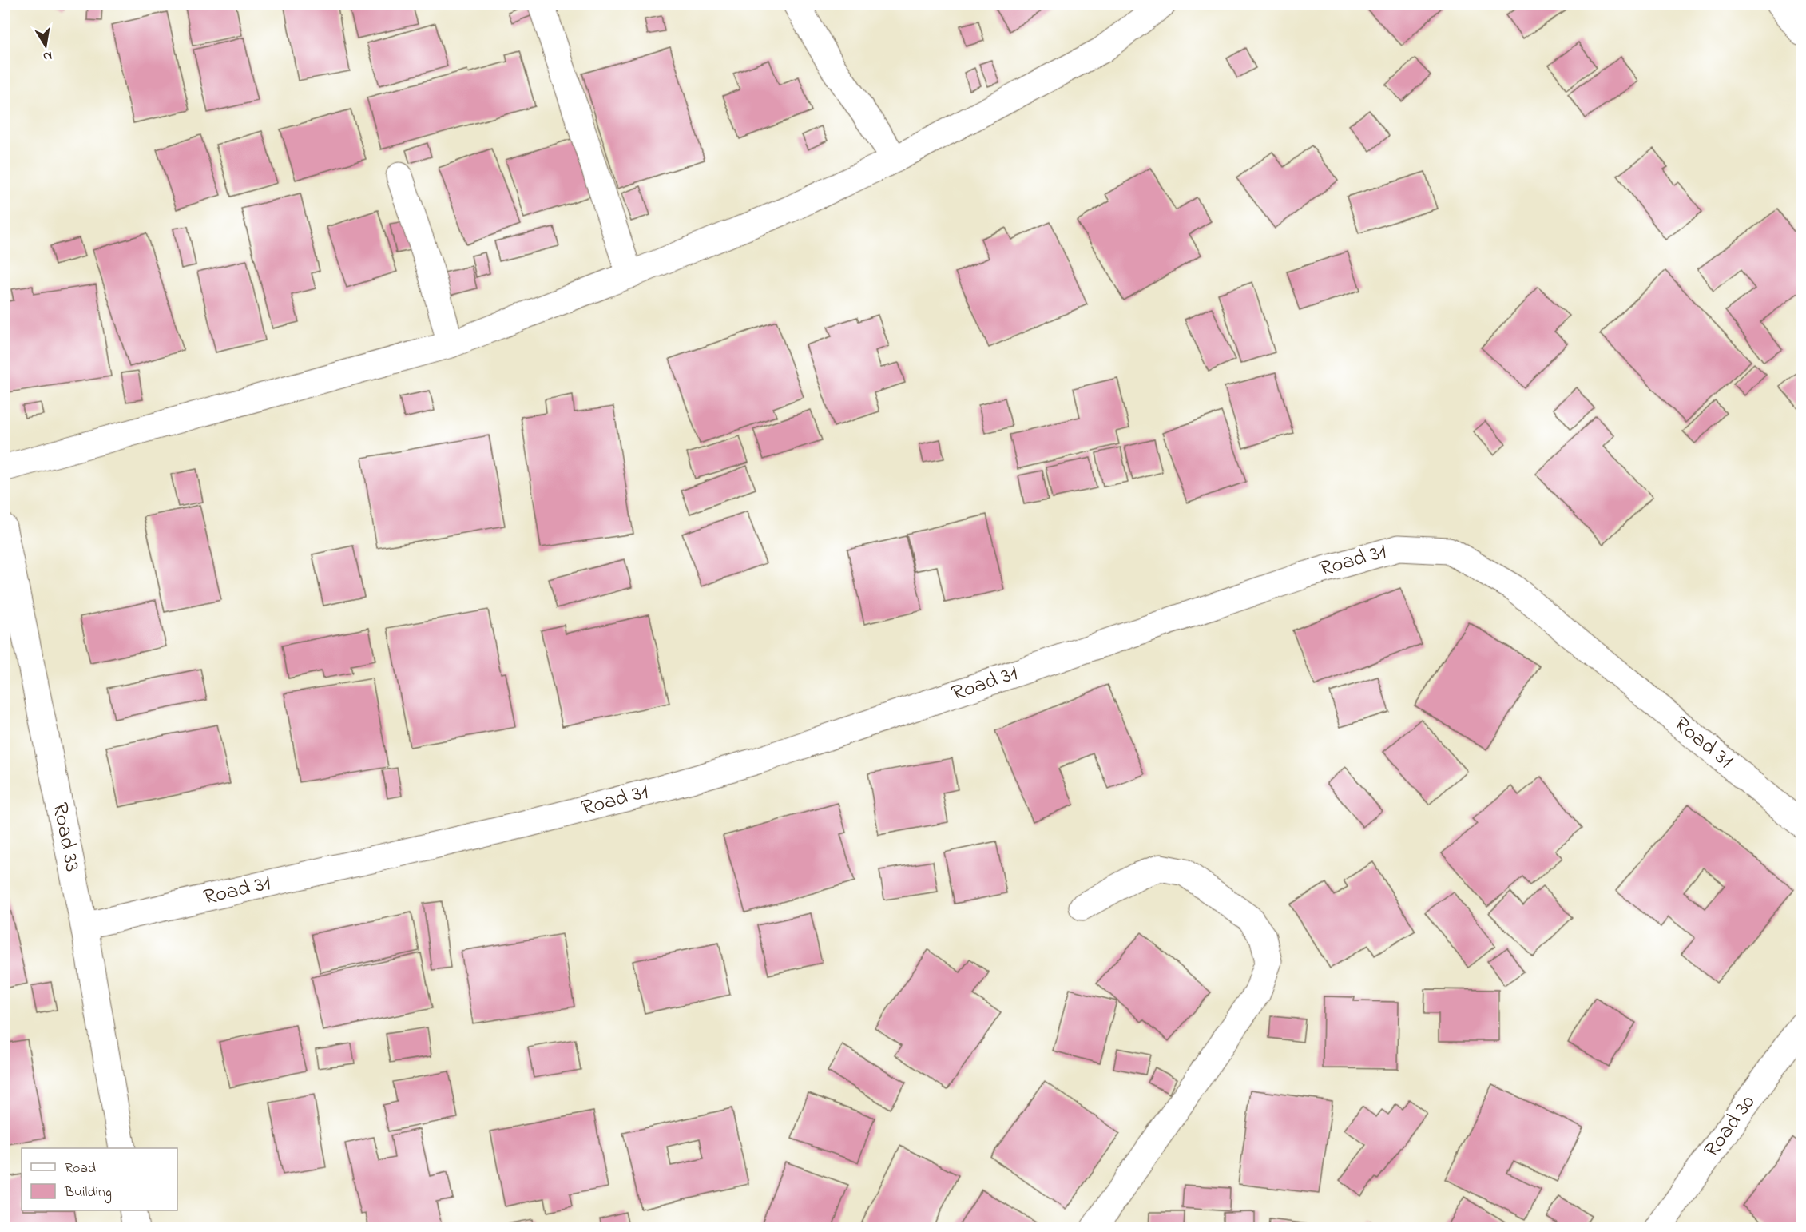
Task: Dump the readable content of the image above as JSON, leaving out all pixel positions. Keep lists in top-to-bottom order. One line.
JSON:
{"streets":{"street":["Road 31","Road 33","Road 30"]},"crossings":[["Road 31","Road 33"]],"legend":["Road","Building"],"north":"bottom"}
